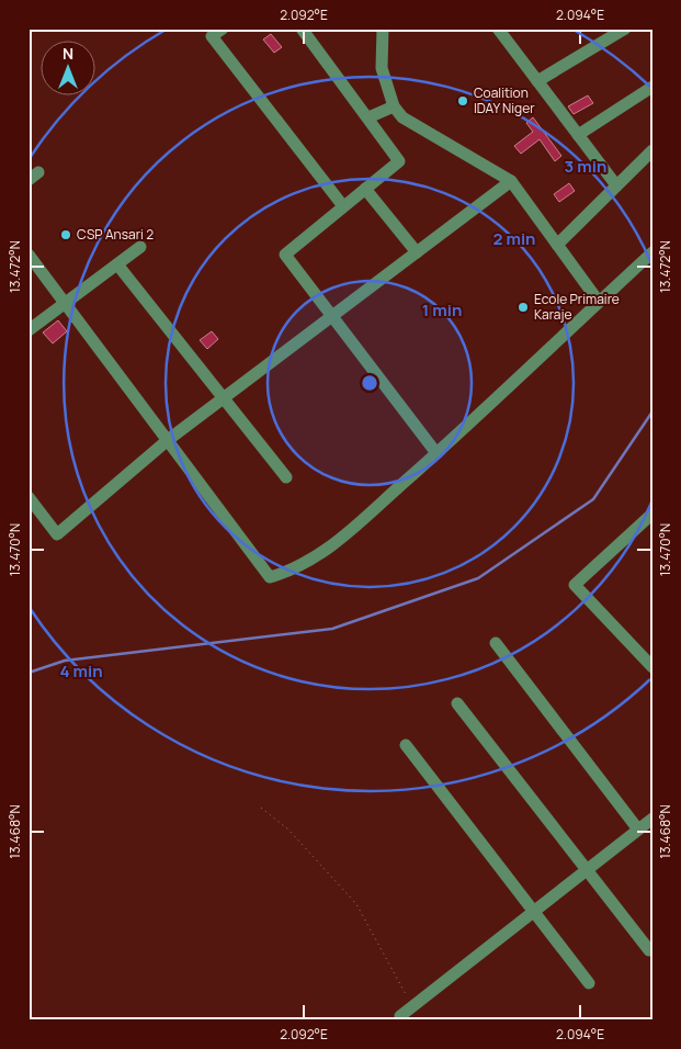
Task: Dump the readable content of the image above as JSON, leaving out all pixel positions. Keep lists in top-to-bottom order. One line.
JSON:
{"places":["Coalition IDAY Niger","CSP Ansari 2","Ecole Primaire Karaje"],"north":"top","coordinates":["2.092°E","2.094°E","13.472°N","13.470°N","13.468°N"],"rings":["3 min","2 min","1 min","4 min"]}
